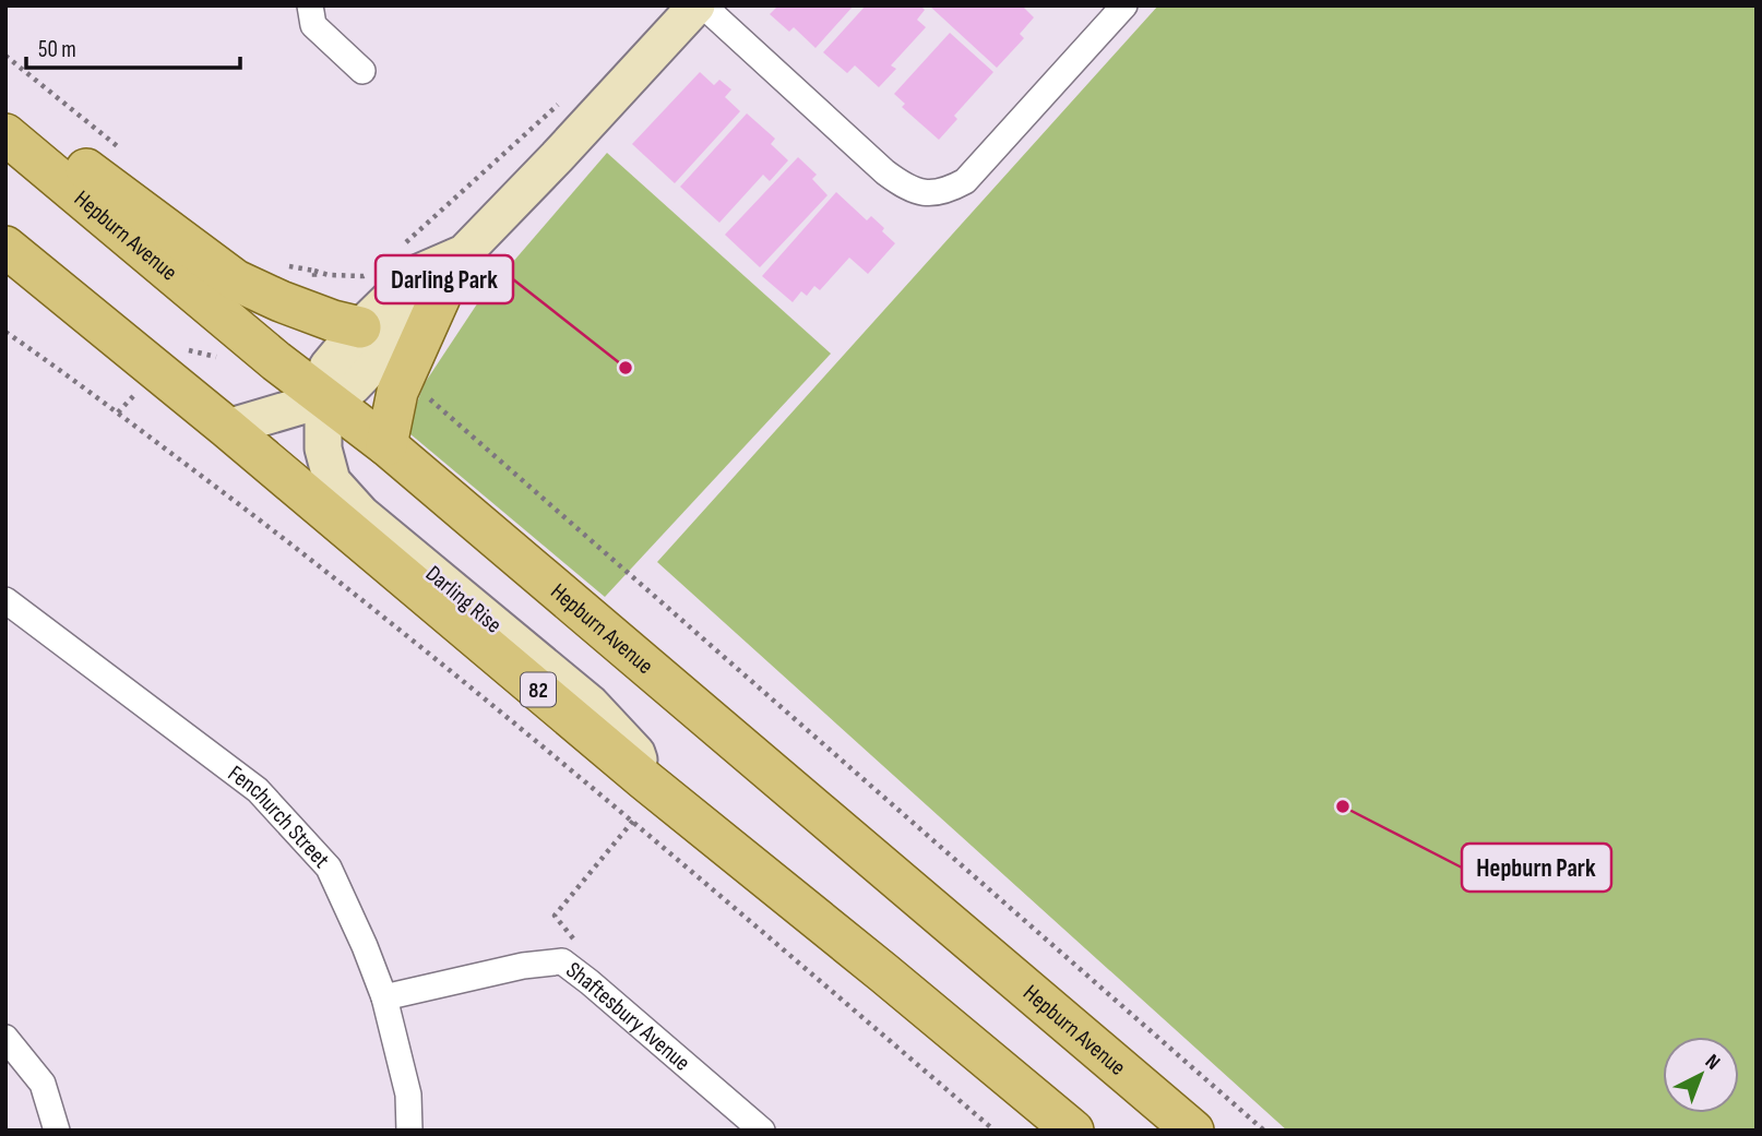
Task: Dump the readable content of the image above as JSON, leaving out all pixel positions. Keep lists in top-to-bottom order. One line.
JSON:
{"streets":{"main road":["Hepburn Avenue","82"],"street":["Darling Rise","Fenchurch Street","Shaftesbury Avenue"]},"crossings":[["Hepburn Avenue","Darling Rise"],["Darling Rise","82"],["Fenchurch Street","Shaftesbury Avenue"]],"places":["Darling Park","Hepburn Park"],"scale_bar":"50 m","north":"top right"}
